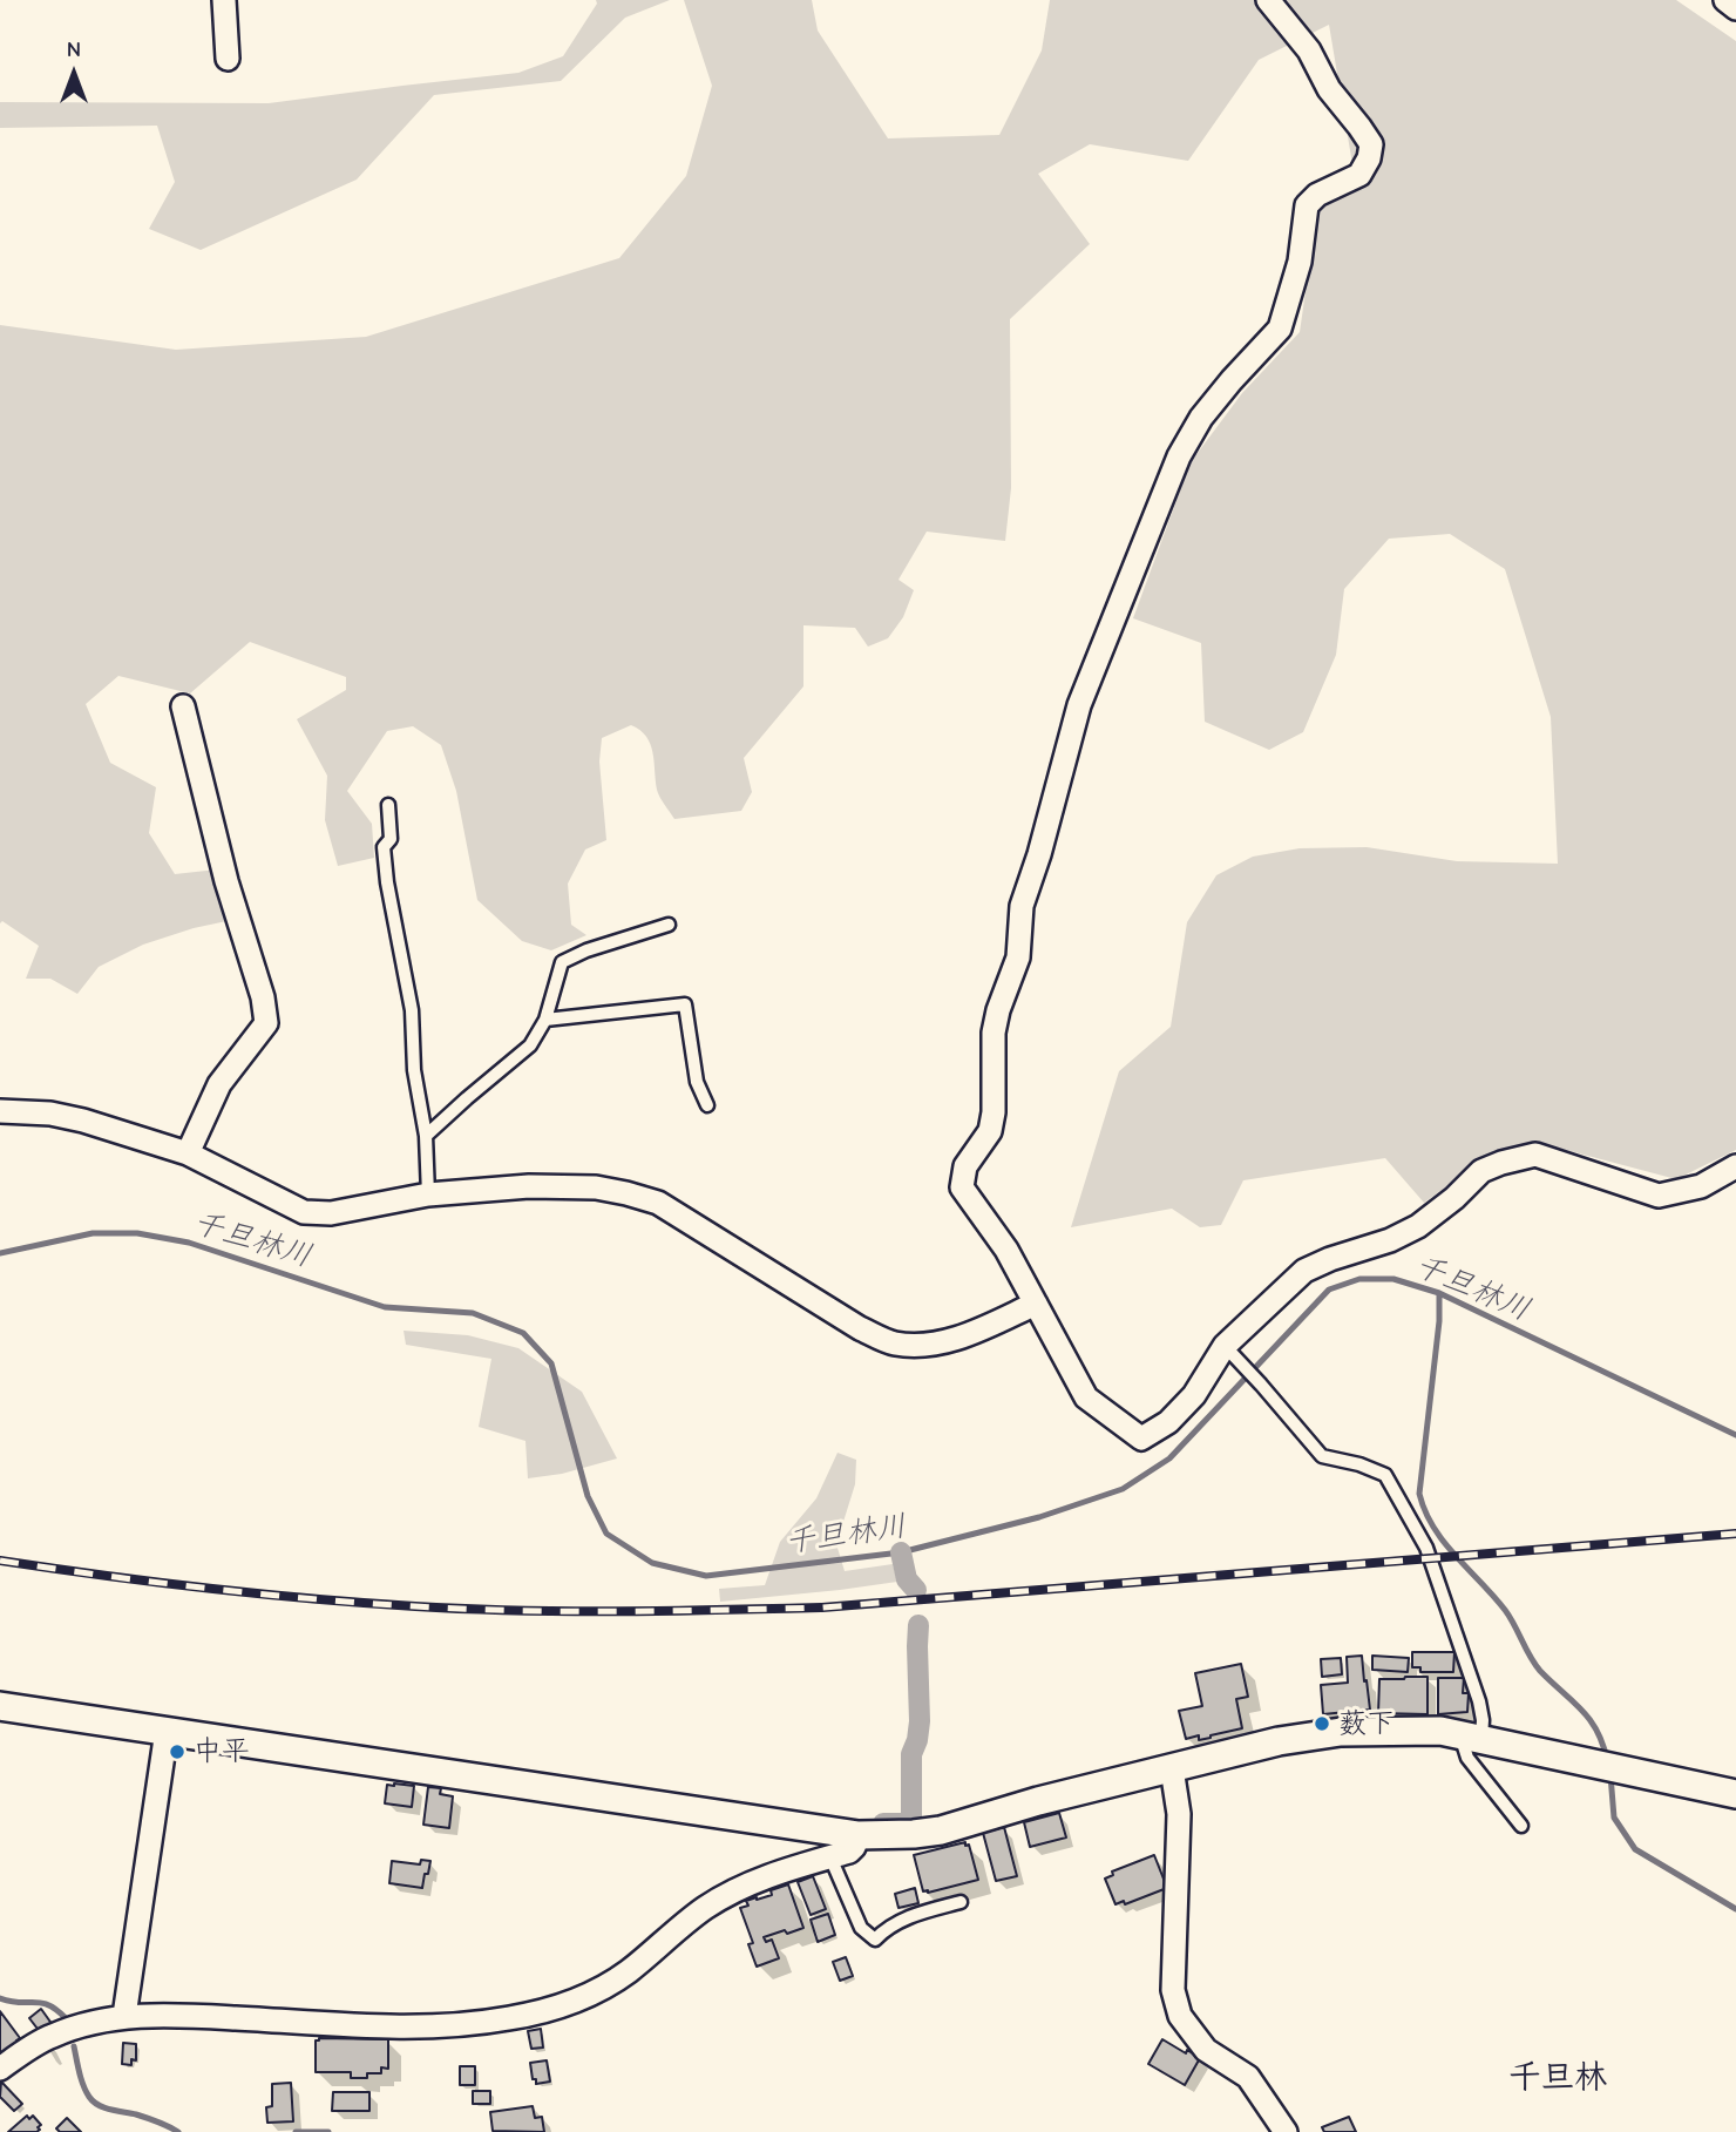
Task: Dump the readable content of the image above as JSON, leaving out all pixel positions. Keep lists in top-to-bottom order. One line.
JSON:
{"districts":["千旦林"],"water":["千旦林川"],"places":["薮下","中平"],"north":"top"}
